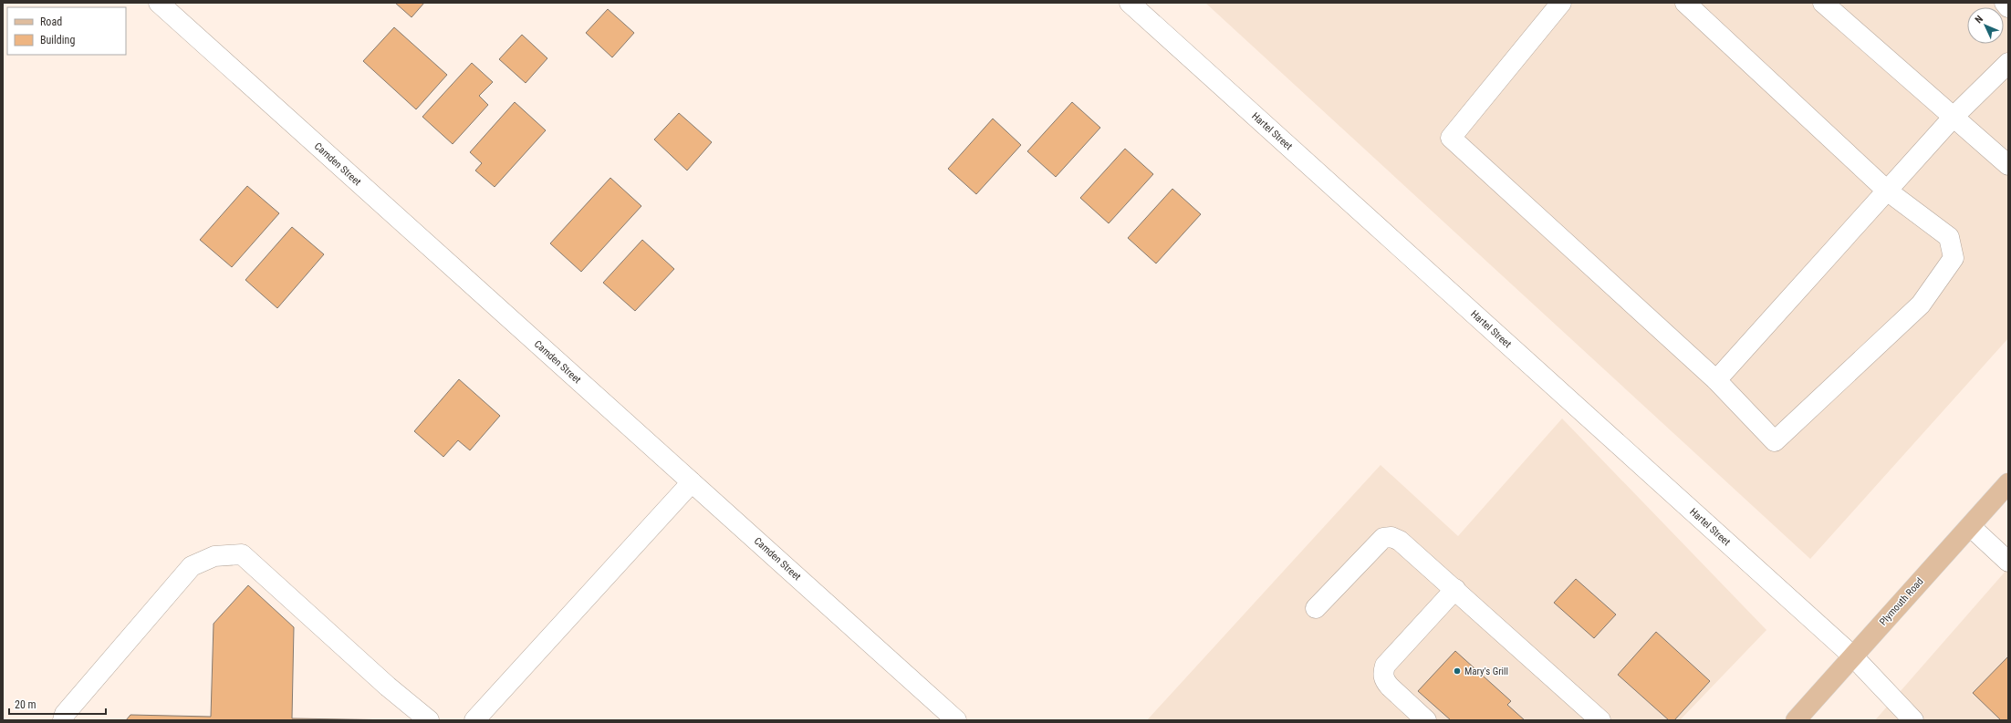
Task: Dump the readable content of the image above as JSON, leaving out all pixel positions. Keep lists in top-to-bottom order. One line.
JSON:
{"streets":{"main road":["Plymouth Road"],"street":["Hartel Street","Camden Street"]},"crossings":[["Hartel Street","Plymouth Road"]],"places":["Mary's Grill"],"legend":["Road","Building"],"scale_bar":"20 m","north":"top left"}
